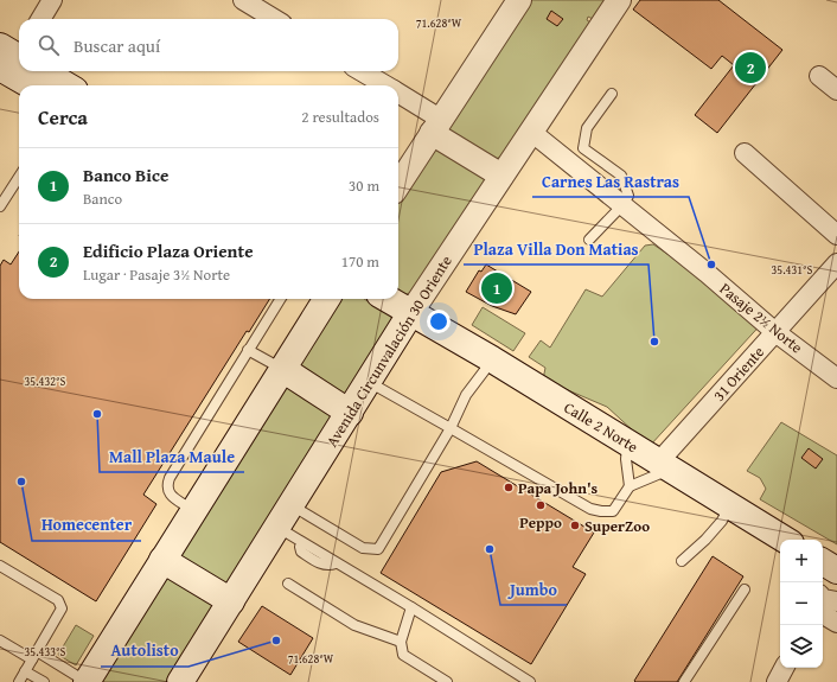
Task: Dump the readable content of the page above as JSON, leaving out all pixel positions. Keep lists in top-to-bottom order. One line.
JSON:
{"streets":{"main road":["Avenida Circunvalación 30 Oriente","Calle 2 Norte"],"street":["Pasaje 2½ Norte","31 Oriente"]},"crossings":[["Pasaje 2½ Norte","Avenida Circunvalación 30 Oriente"],["Pasaje 2½ Norte","31 Oriente"],["Avenida Circunvalación 30 Oriente","Calle 2 Norte"],["31 Oriente","Calle 2 Norte"]],"places":["Carnes Las Rastras","Plaza Villa Don Matias","Mall Plaza Maule","Homecenter","Papa John's","Peppo","SuperZoo","Jumbo","Autolisto"],"page":{"search":"Buscar aquí","pins":["2","1"],"heading":["Cerca","2 resultados"],"list":[{"mark":"1","name":"Banco Bice","note":"Banco","value":"30 m"},{"mark":"2","name":"Edificio Plaza Oriente","note":"Lugar · Pasaje 3½ Norte","value":"170 m"}],"map_buttons":["+","−"]},"coordinates":["71.628°W","35.431°S","35.432°S","35.433°S"]}
